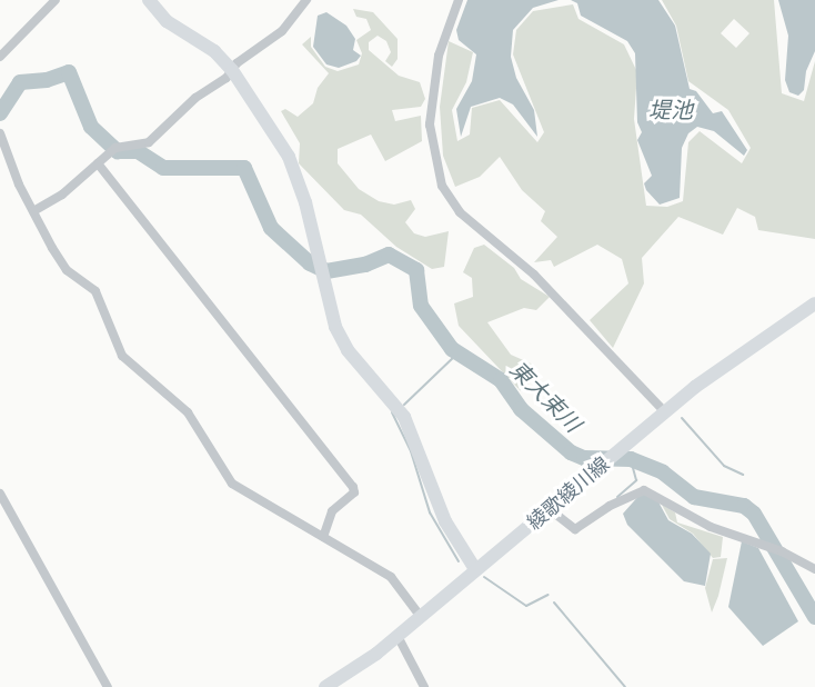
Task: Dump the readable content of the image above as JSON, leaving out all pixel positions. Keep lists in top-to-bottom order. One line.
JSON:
{"streets":{"street":["綾歌綾川線"]},"water":["堤池","東大束川"]}
